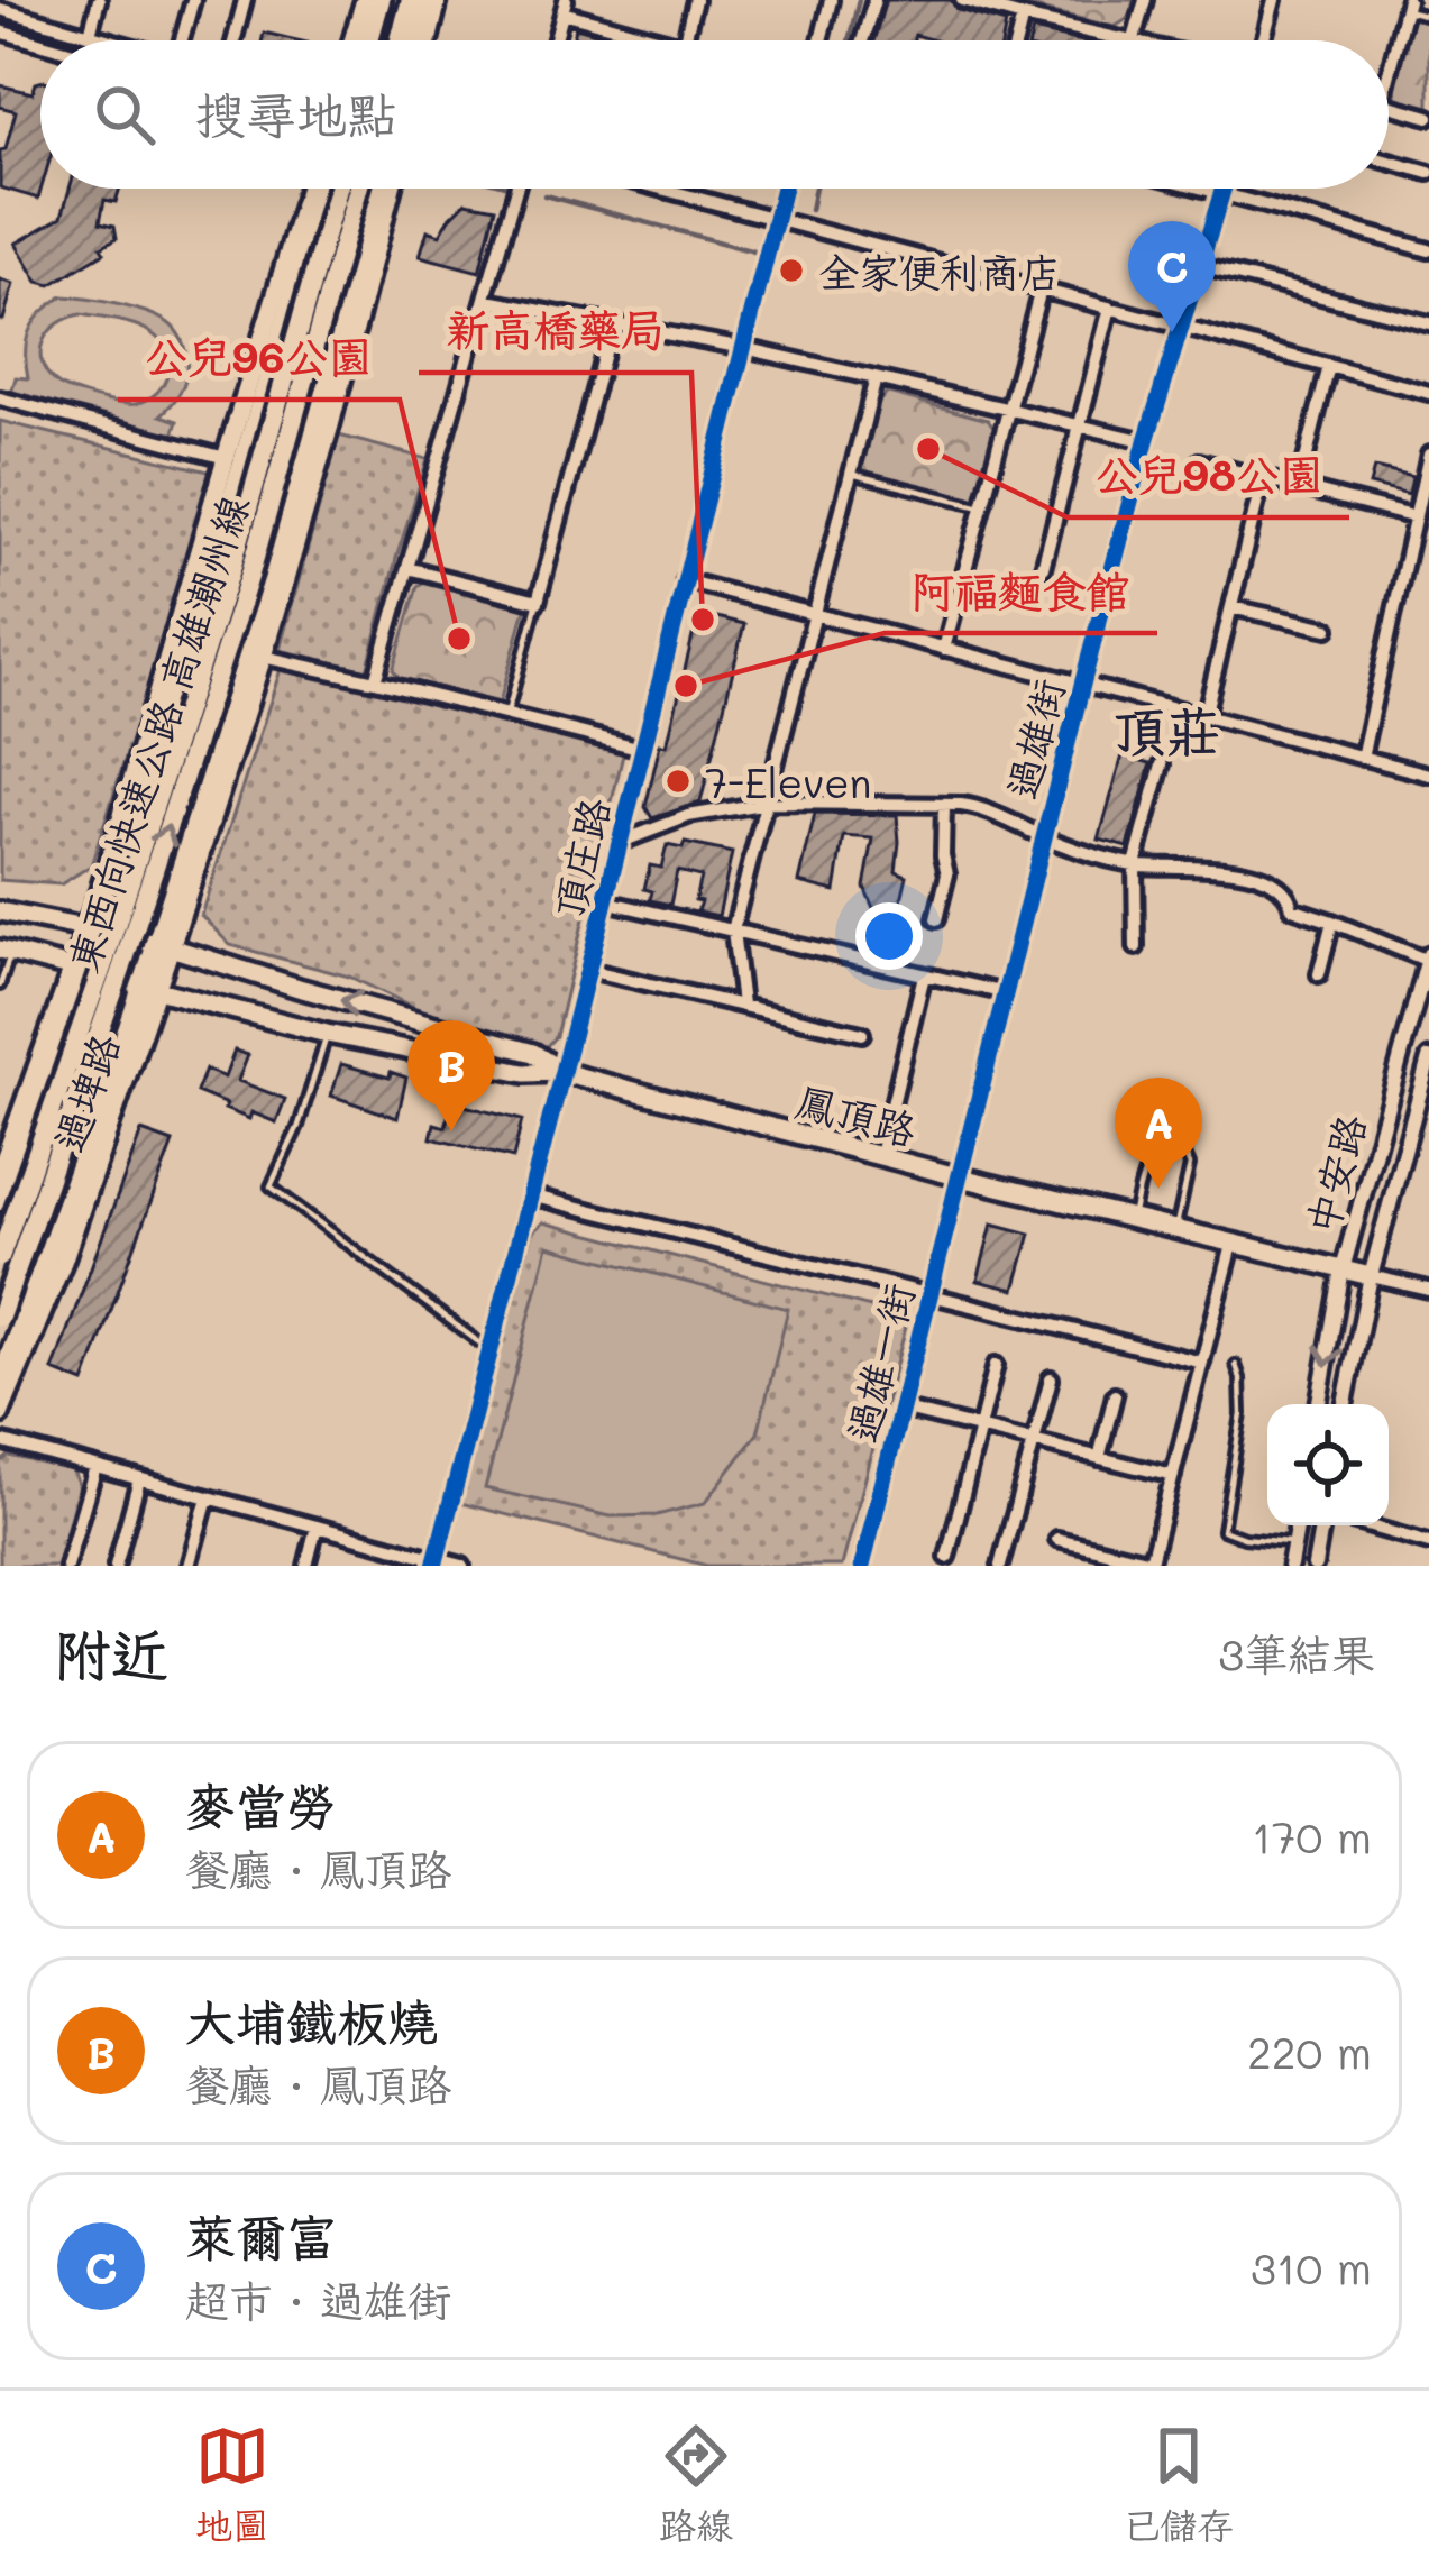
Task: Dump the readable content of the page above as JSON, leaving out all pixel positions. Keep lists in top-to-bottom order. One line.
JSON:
{"streets":{"highway":["東西向快速公路 高雄潮州線"],"main road":["過埤路","鳳頂路"],"street":["過雄街","頂庄路","中安路","過雄一街"]},"crossings":[["過雄街","鳳頂路"],["過雄街","過雄一街"],["頂庄路","鳳頂路"],["過埤路","鳳頂路"],["鳳頂路","中安路"],["鳳頂路","過雄一街"]],"districts":["頂莊"],"places":["全家便利商店","公兒98公園","新高橋藥局","公兒96公園","阿福麵食館","7-Eleven"],"page":{"search":"搜尋地點","pins":["C","B","A"],"heading":["附近","3筆結果"],"list":[{"mark":"A","name":"麥當勞","note":"餐廳 · 鳳頂路","value":"170 m"},{"mark":"B","name":"大埔鐵板燒","note":"餐廳 · 鳳頂路","value":"220 m"},{"mark":"C","name":"萊爾富","note":"超市 · 過雄街","value":"310 m"}],"nav":["地圖","路線","已儲存"]}}
